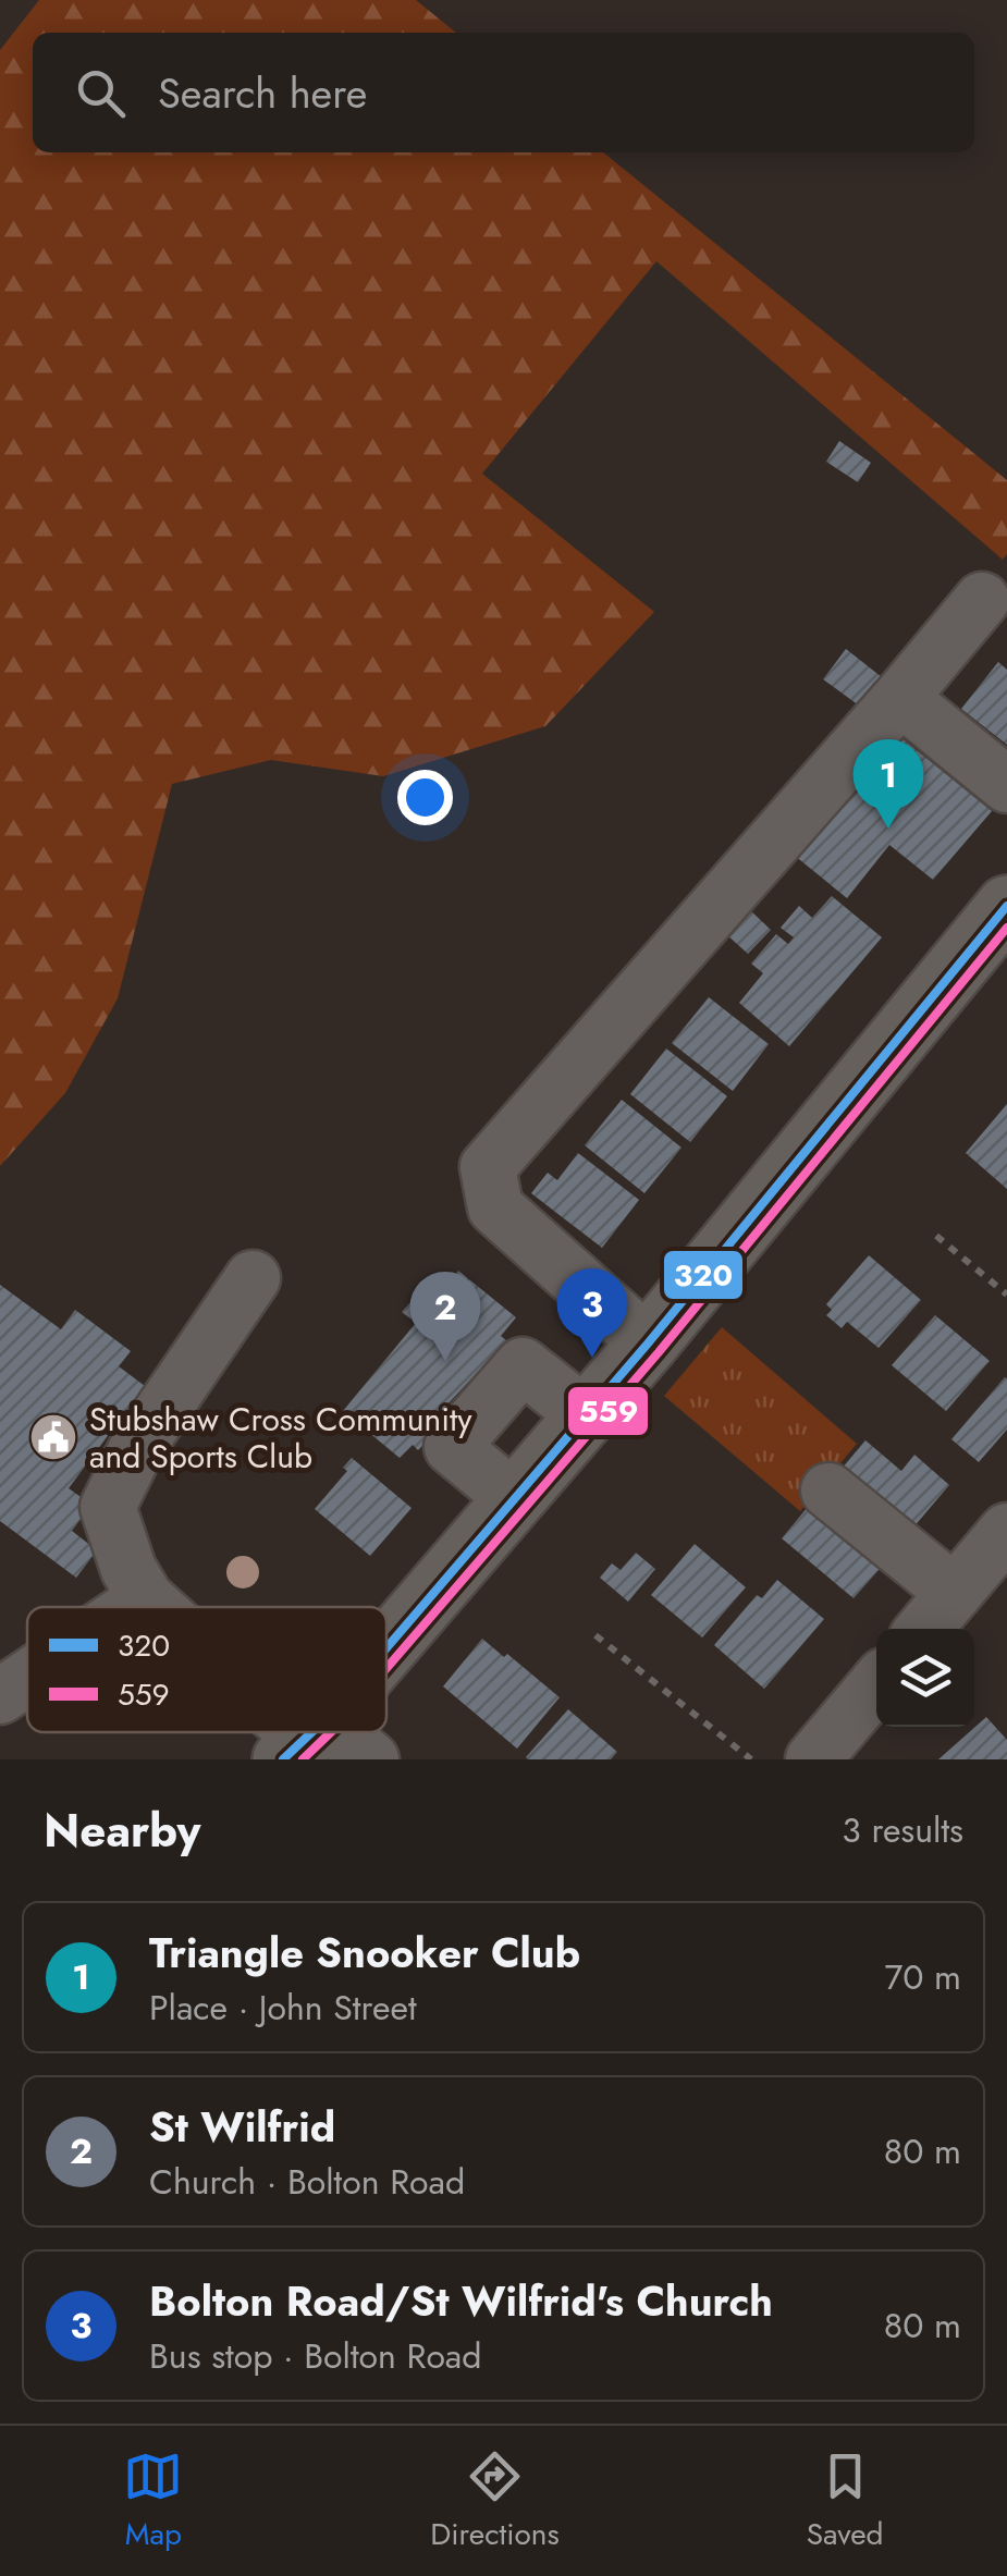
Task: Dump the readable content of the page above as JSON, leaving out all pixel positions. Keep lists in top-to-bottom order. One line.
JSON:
{"places":{"public building":["Stubshaw Cross Community and Sports Club"]},"lines":["transit line 320","transit line 559"],"legend":["320","559"],"page":{"search":"Search here","pins":["1","3","2"],"heading":["Nearby","3 results"],"list":[{"mark":"1","name":"Triangle Snooker Club","note":"Place · John Street","value":"70 m"},{"mark":"2","name":"St Wilfrid","note":"Church · Bolton Road","value":"80 m"},{"mark":"3","name":"Bolton Road/St Wilfrid's Church","note":"Bus stop · Bolton Road","value":"80 m"}],"nav":["Map","Directions","Saved"]}}
